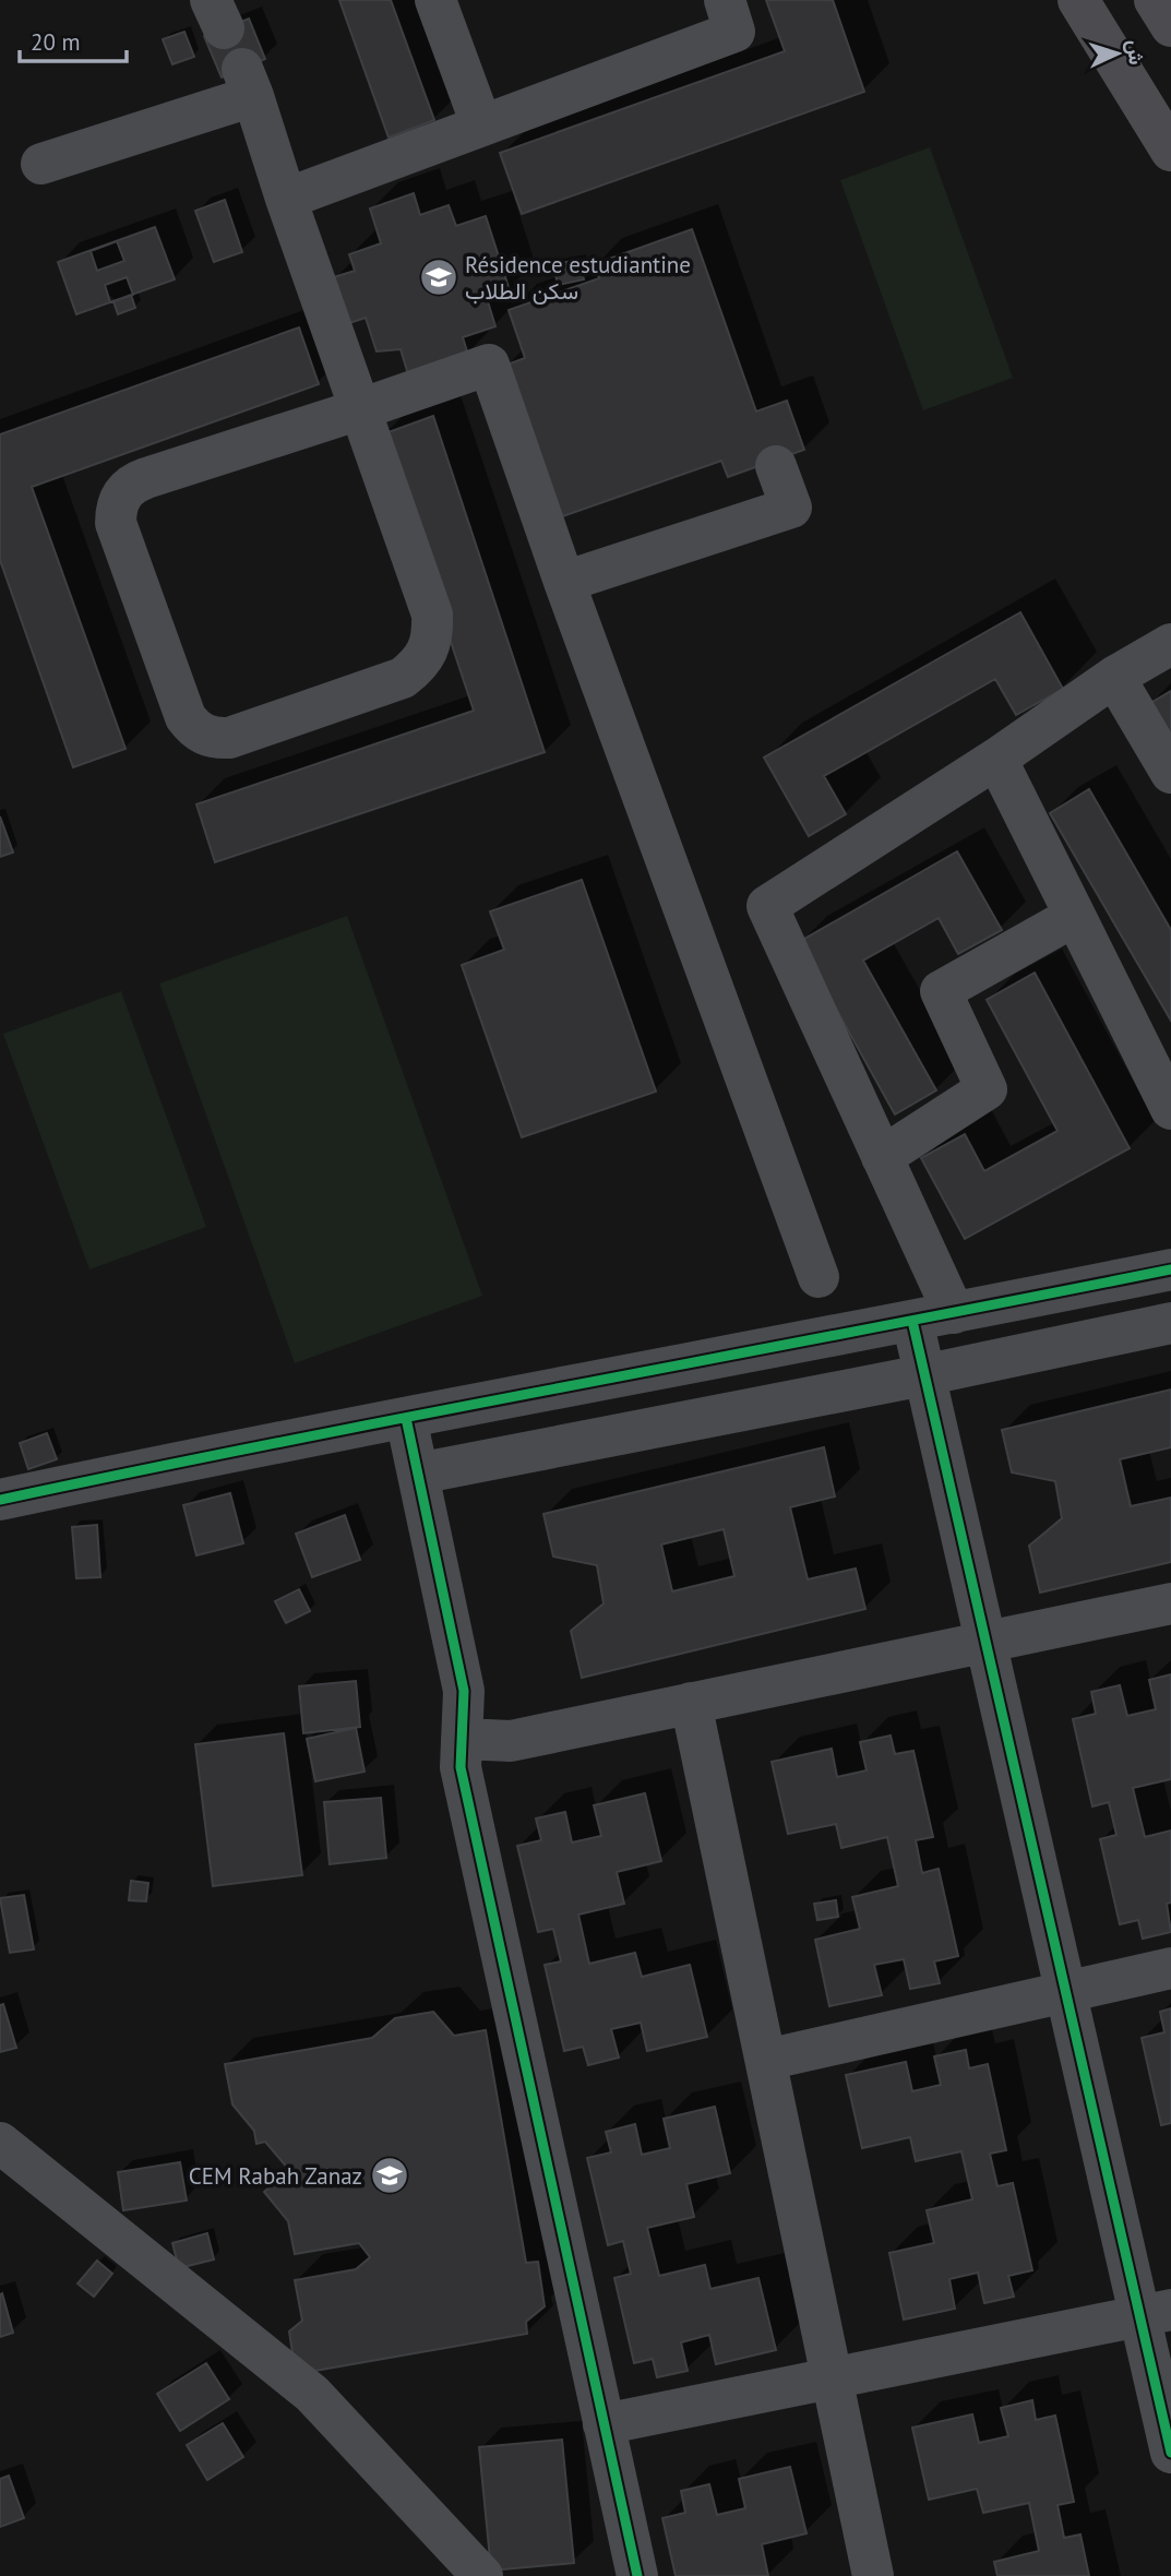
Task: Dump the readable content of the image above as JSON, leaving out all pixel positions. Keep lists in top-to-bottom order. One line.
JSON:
{"places":{"school or university":["Résidence estudiantine سكن الطلاب","CEM Rabah Zanaz"]},"scale_bar":"20 m","north":"right"}
